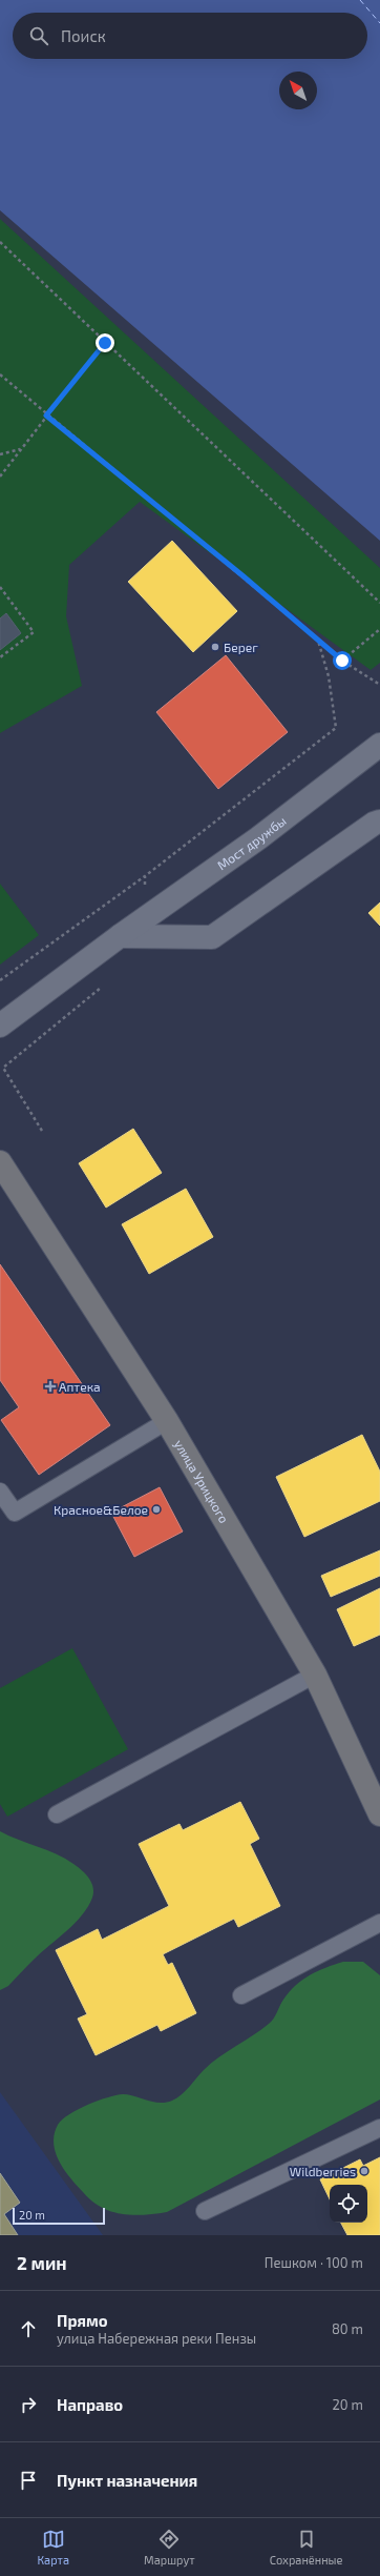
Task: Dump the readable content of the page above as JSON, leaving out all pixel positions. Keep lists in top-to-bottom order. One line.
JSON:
{"streets":{"main road":["улица Урицкого"],"street":["Мост дружбы"]},"places":{"other":["Берег","Красное&Белое","Wildberries"],"health":["Аптека"]},"scale_bar":"20 m","north":"top left","page":{"search":"Поиск","scale":"20 m","heading":["2 мин","Пешком · 100 m"],"list":[["Прямо","улица Набережная реки Пензы","80 m"],["Направо","20 m"],"Пункт назначения"],"nav":["Карта","Маршрут","Сохранённые"]}}
